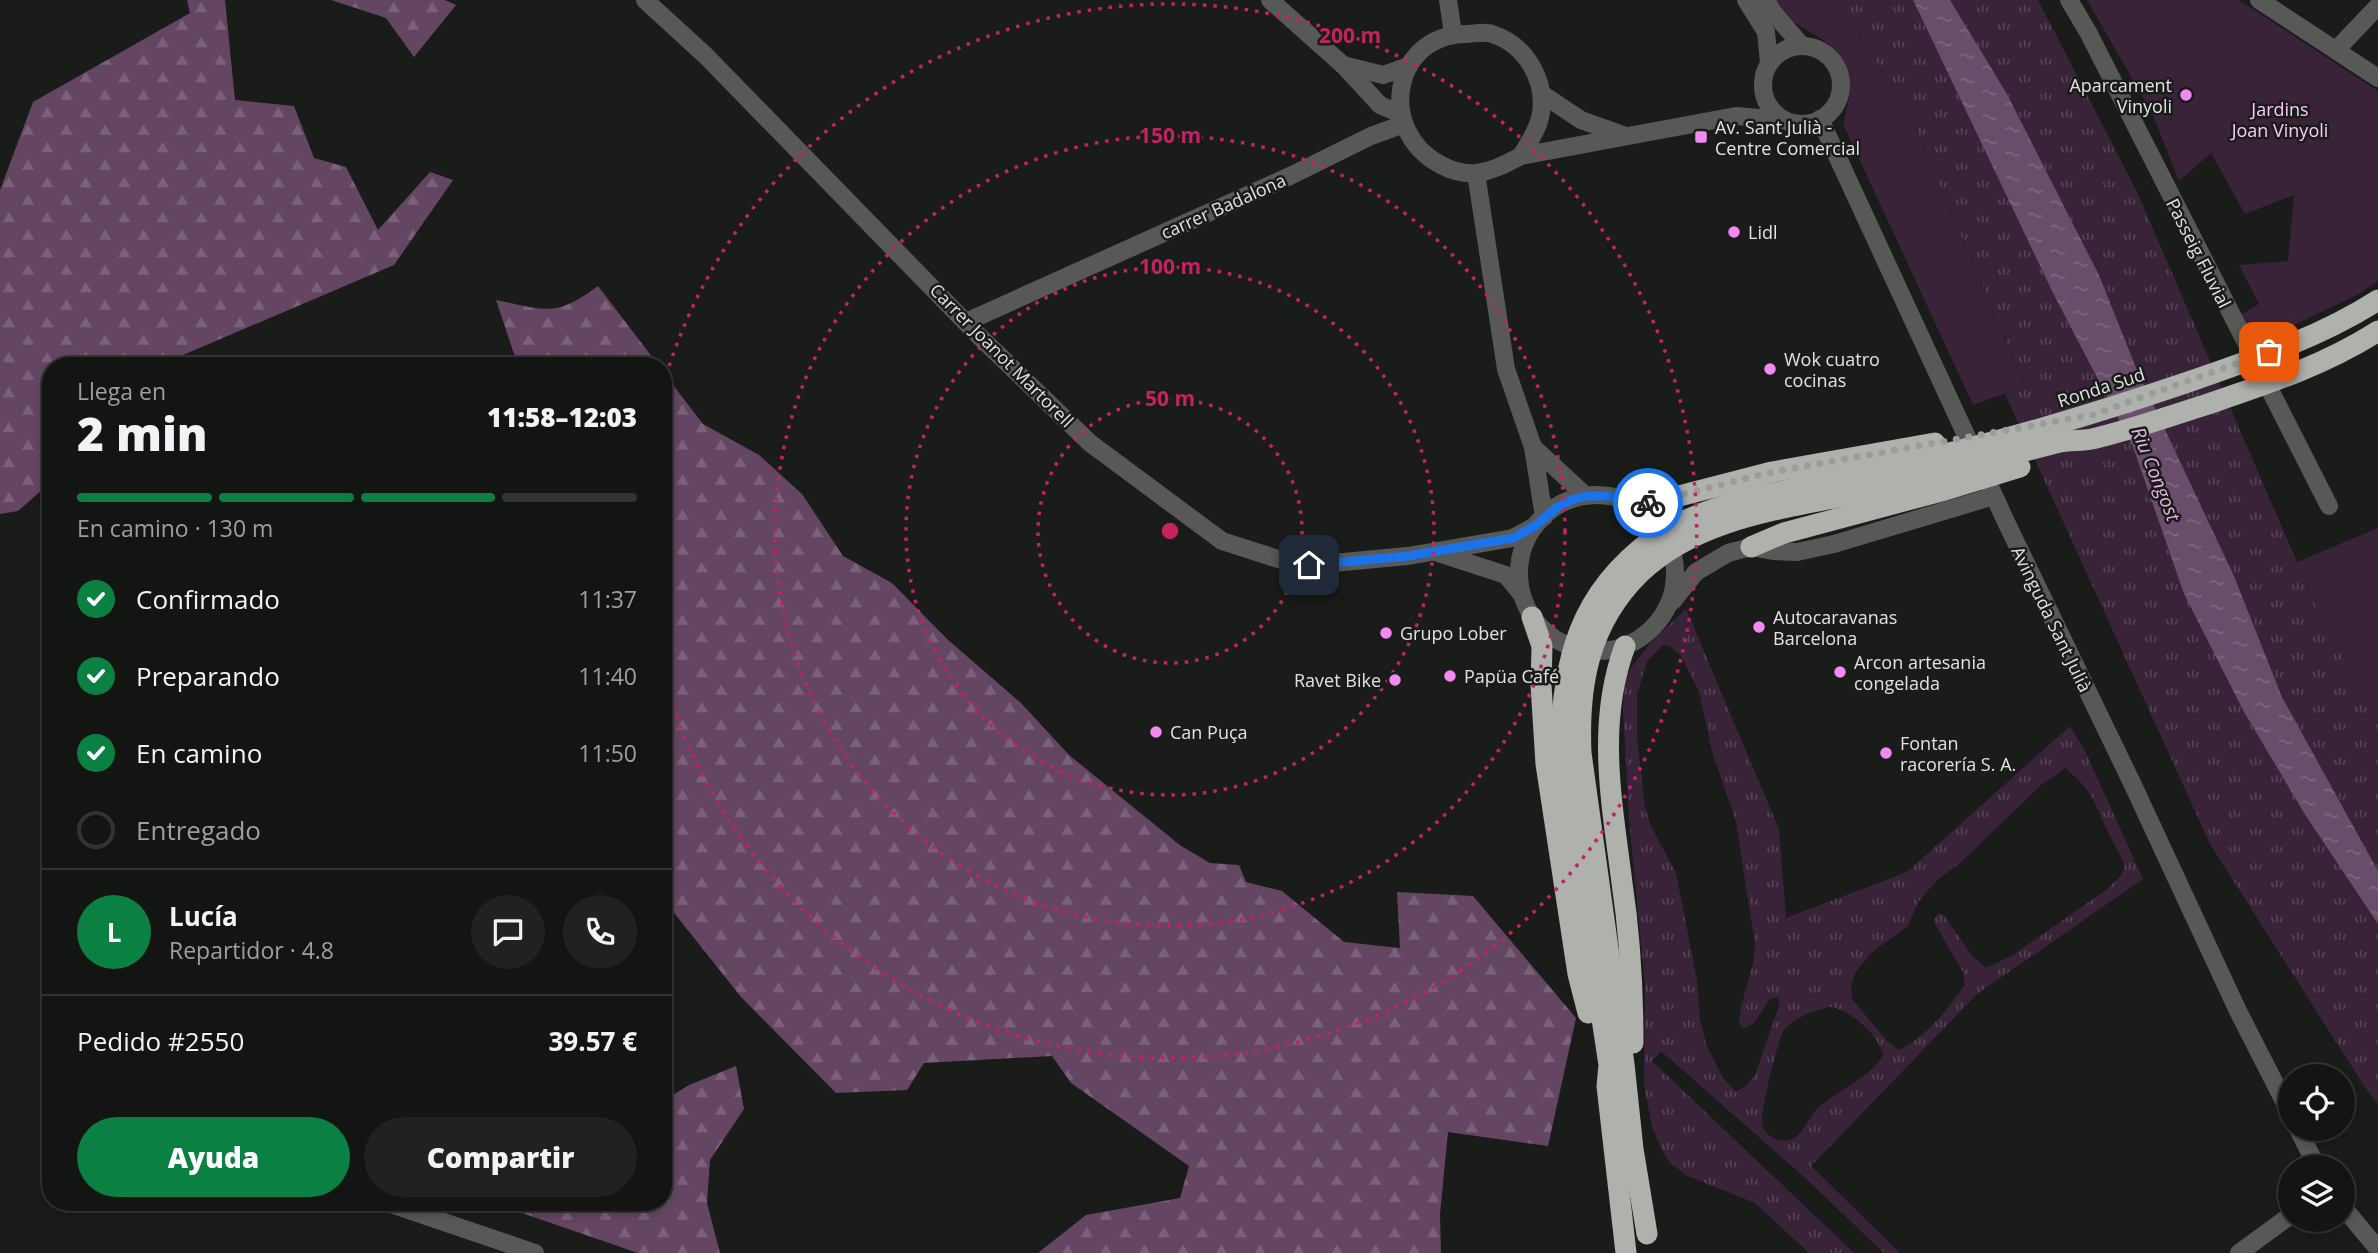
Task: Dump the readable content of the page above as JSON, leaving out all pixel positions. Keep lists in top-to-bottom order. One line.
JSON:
{"streets":{"highway":["Ronda Sud"],"street":["carrer Badalona","Passeig Fluvial","Carrer Joanot Martorell","Avinguda Sant Julià"]},"crossings":[["carrer Badalona","Carrer Joanot Martorell"]],"water":["Riu Congost"],"parks":["Jardins Joan Vinyoli"],"places":{"other":["Aparcament Vinyoli","Lidl","Wok cuatro cocinas","Autocaravanas Barcelona","Grupo Lober","Arcon artesania congelada","Papüa Café","Ravet Bike","Can Puça","Fontan racorería S. A."],"transit":["Av. Sant Julià - Centre Comercial"]},"page":{"heading":["2 min","Llega en","11:58–12:03"],"panel":["Lucía","Repartidor · 4.8","Pedido #2550","39.57 €"],"bar":"En camino · 130 m","list":[["Confirmado","11:37"],["Preparando","11:40"],["En camino","11:50"],"Entregado"],"round":"L","buttons":["Ayuda","Compartir"]},"rings":["200 m","150 m","100 m","50 m"]}
